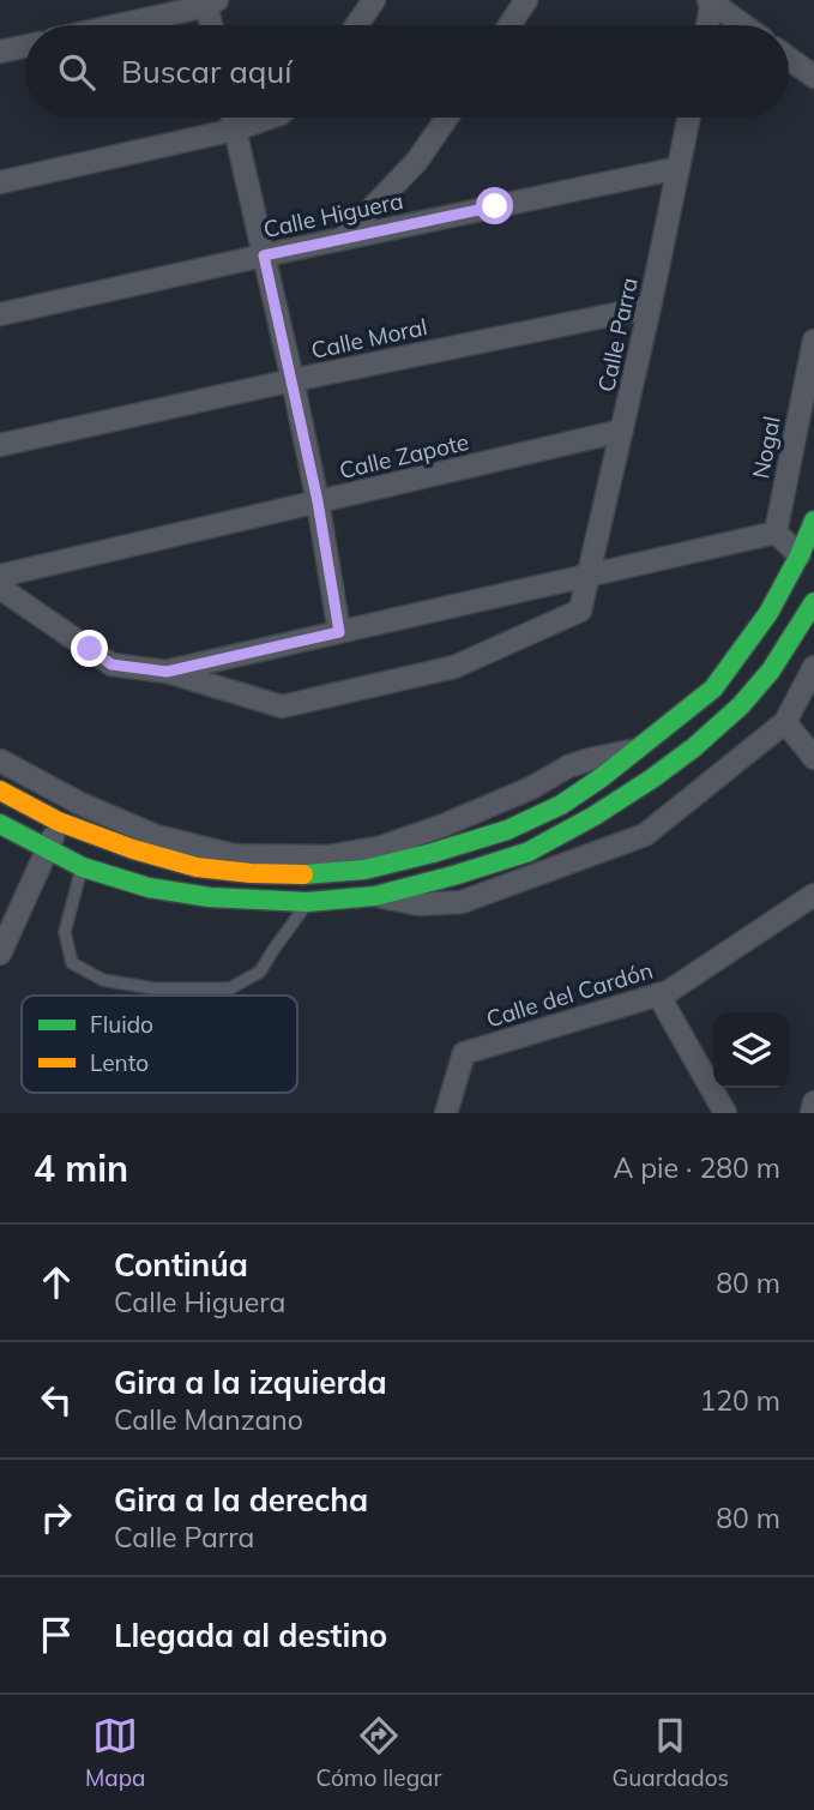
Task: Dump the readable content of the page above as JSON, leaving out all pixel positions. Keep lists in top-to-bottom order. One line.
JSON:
{"streets":{"street":["Calle Higuera","Calle Parra","Calle Moral","Nogal","Calle Zapote","Calle del Cardón"]},"crossings":[["Calle Higuera","Calle Parra"],["Calle Parra","Calle Moral"],["Calle Parra","Nogal"],["Calle Parra","Calle Zapote"]],"legend":["Fluido","Lento"],"page":{"search":"Buscar aquí","heading":["4 min","A pie · 280 m"],"list":[["Continúa","Calle Higuera","80 m"],["Gira a la izquierda","Calle Manzano","120 m"],["Gira a la derecha","Calle Parra","80 m"],"Llegada al destino"],"nav":["Mapa","Cómo llegar","Guardados"]}}
